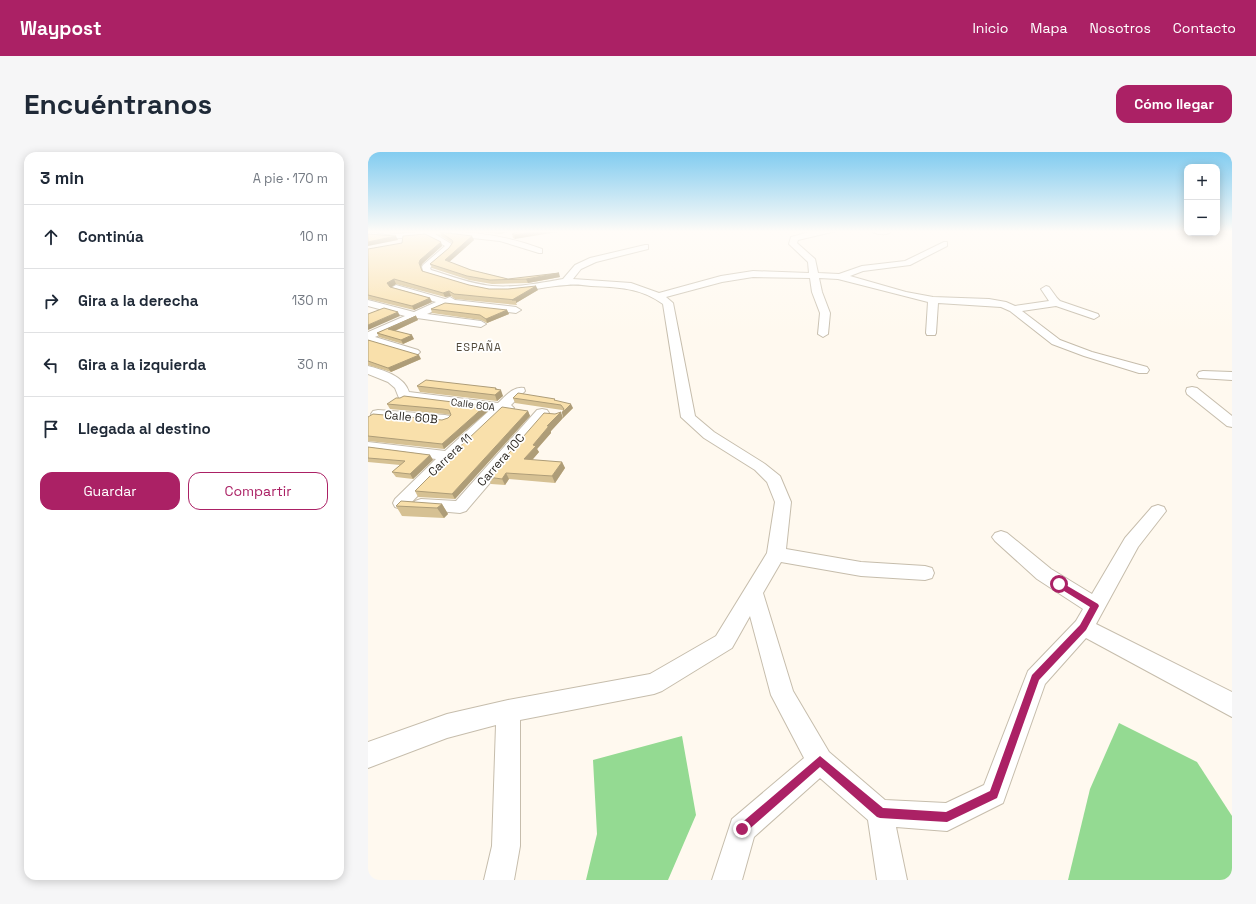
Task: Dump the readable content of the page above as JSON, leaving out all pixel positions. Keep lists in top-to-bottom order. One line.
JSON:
{"streets":{"street":["Calle 60A","Calle 60B","Carrera 11","Carrera 10C"]},"crossings":[["Calle 60A","Carrera 11"],["Calle 60A","Carrera 10C"],["Carrera 11","Carrera 10C"]],"districts":["ESPAÑA"],"page":{"header":"Waypost","nav":["Inicio","Mapa","Nosotros","Contacto"],"buttons":["Cómo llegar",["Guardar","Compartir"]],"title":"Encuéntranos","heading":["3 min","A pie · 170 m"],"map_buttons":["+","−"],"list":[["Continúa","10 m"],["Gira a la derecha","130 m"],["Gira a la izquierda","30 m"],"Llegada al destino"]}}
